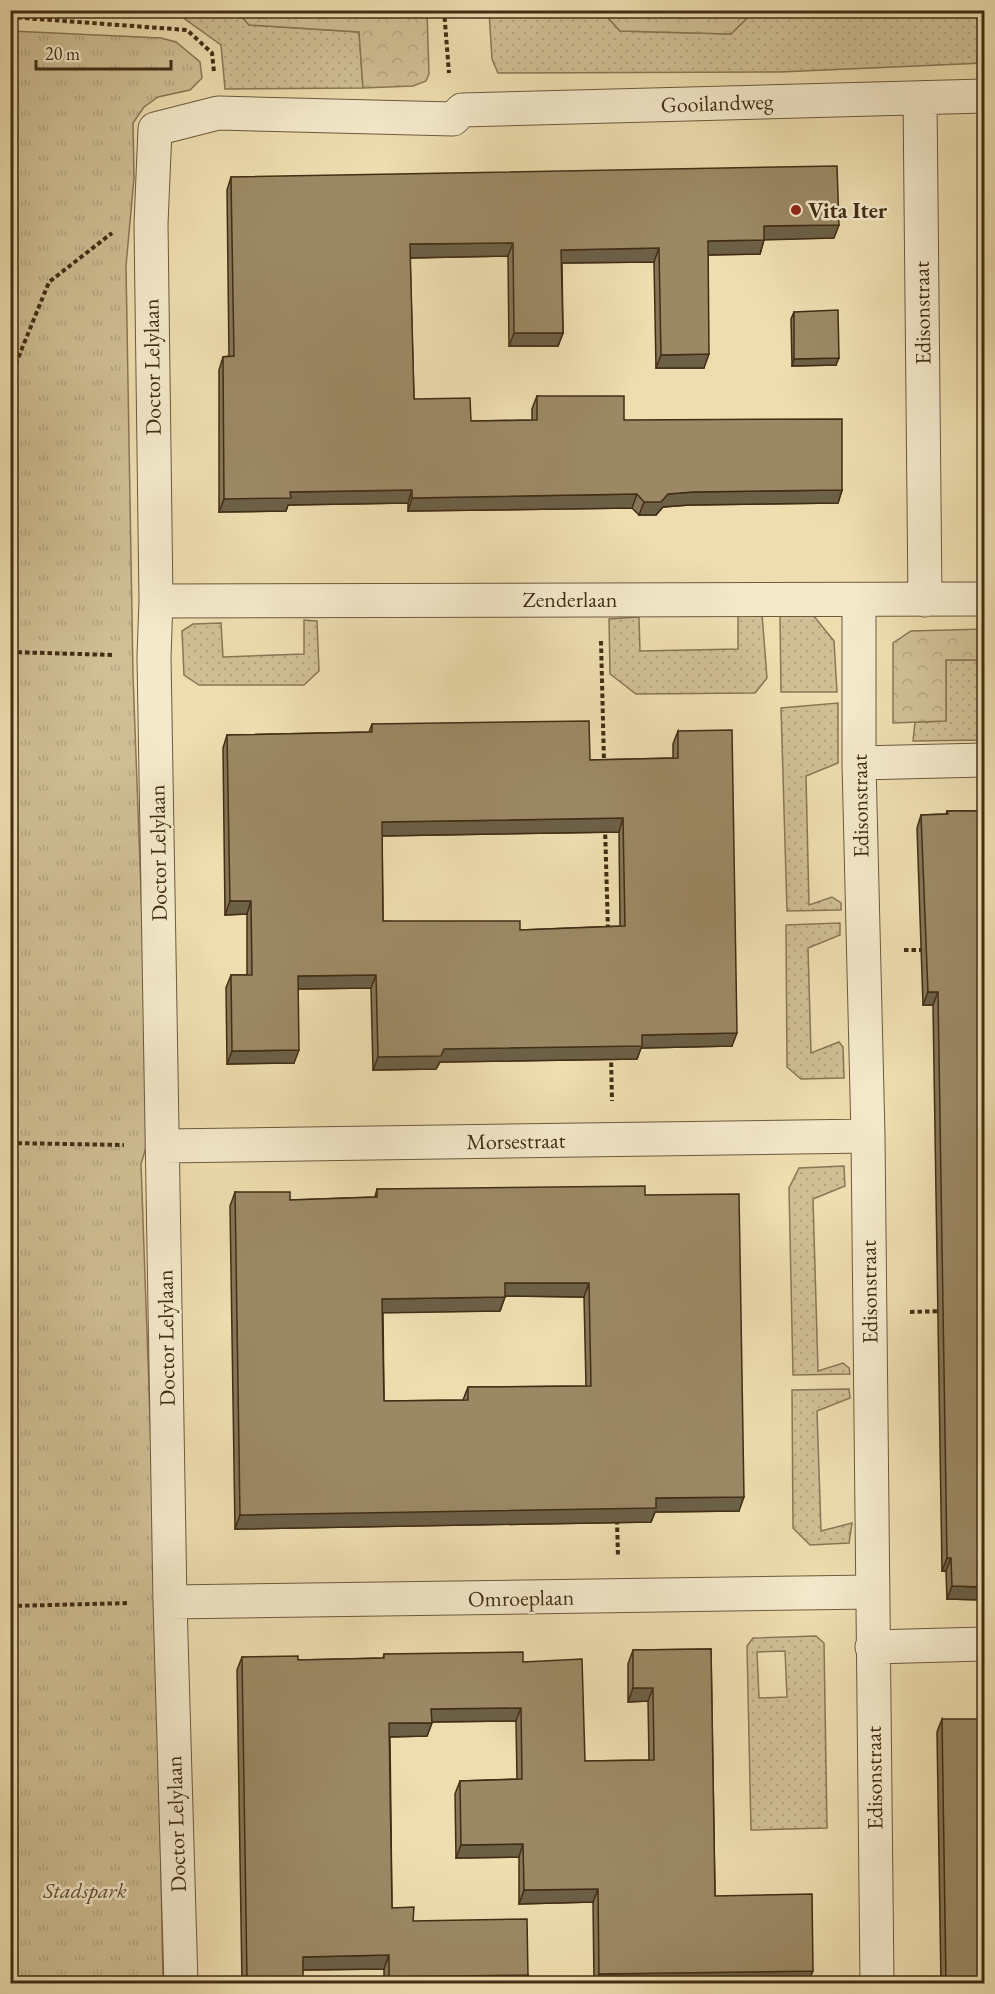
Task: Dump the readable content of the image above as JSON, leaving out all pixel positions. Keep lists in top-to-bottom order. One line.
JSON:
{"streets":{"street":["Gooilandweg","Edisonstraat","Doctor Lelylaan","Zenderlaan","Morsestraat","Omroeplaan"]},"crossings":[["Gooilandweg","Edisonstraat"],["Gooilandweg","Doctor Lelylaan"],["Edisonstraat","Zenderlaan"],["Edisonstraat","Morsestraat"],["Edisonstraat","Omroeplaan"],["Doctor Lelylaan","Zenderlaan"],["Doctor Lelylaan","Morsestraat"],["Doctor Lelylaan","Omroeplaan"]],"parks":["Stadspark"],"places":["Vita Iter"],"scale_bar":"20 m"}
